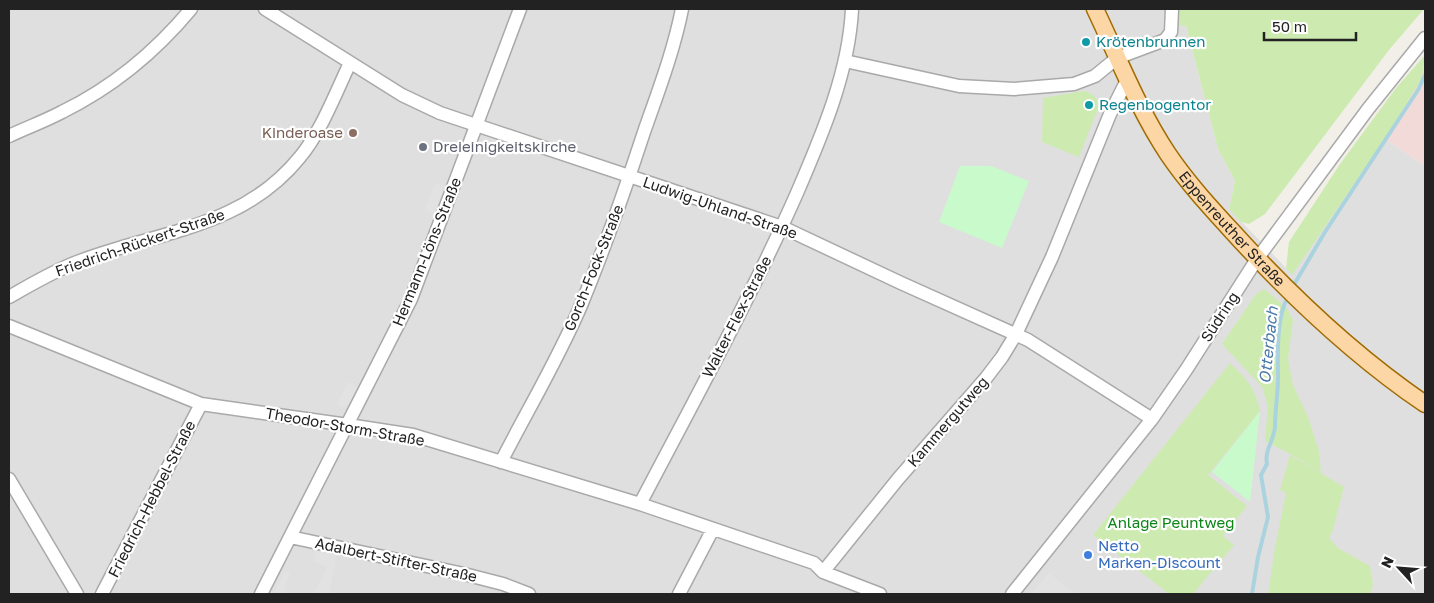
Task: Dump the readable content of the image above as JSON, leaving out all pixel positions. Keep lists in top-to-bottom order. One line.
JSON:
{"streets":{"main road":["Eppenreuther Straße"],"street":["Ludwig-Uhland-Straße","Friedrich-Rückert-Straße","Hermann-Löns-Straße","Gorch-Fock-Straße","Walter-Flex-Straße","Südring","Kammergutweg","Theodor-Storm-Straße","Friedrich-Hebbel-Straße","Adalbert-Stifter-Straße"]},"crossings":[["Ludwig-Uhland-Straße","Friedrich-Rückert-Straße"],["Ludwig-Uhland-Straße","Hermann-Löns-Straße"],["Ludwig-Uhland-Straße","Gorch-Fock-Straße"],["Ludwig-Uhland-Straße","Walter-Flex-Straße"],["Ludwig-Uhland-Straße","Südring"],["Ludwig-Uhland-Straße","Kammergutweg"],["Eppenreuther Straße","Südring"],["Eppenreuther Straße","Kammergutweg"],["Hermann-Löns-Straße","Theodor-Storm-Straße"],["Hermann-Löns-Straße","Adalbert-Stifter-Straße"],["Gorch-Fock-Straße","Theodor-Storm-Straße"],["Walter-Flex-Straße","Theodor-Storm-Straße"],["Theodor-Storm-Straße","Friedrich-Hebbel-Straße"]],"water":["Otterbach"],"parks":["Anlage Peuntweg"],"places":["Krötenbrunnen","Regenbogentor","Kinderoase","Dreieinigkeitskirche","Netto Marken-Discount"],"scale_bar":"50 m","north":"top left"}
